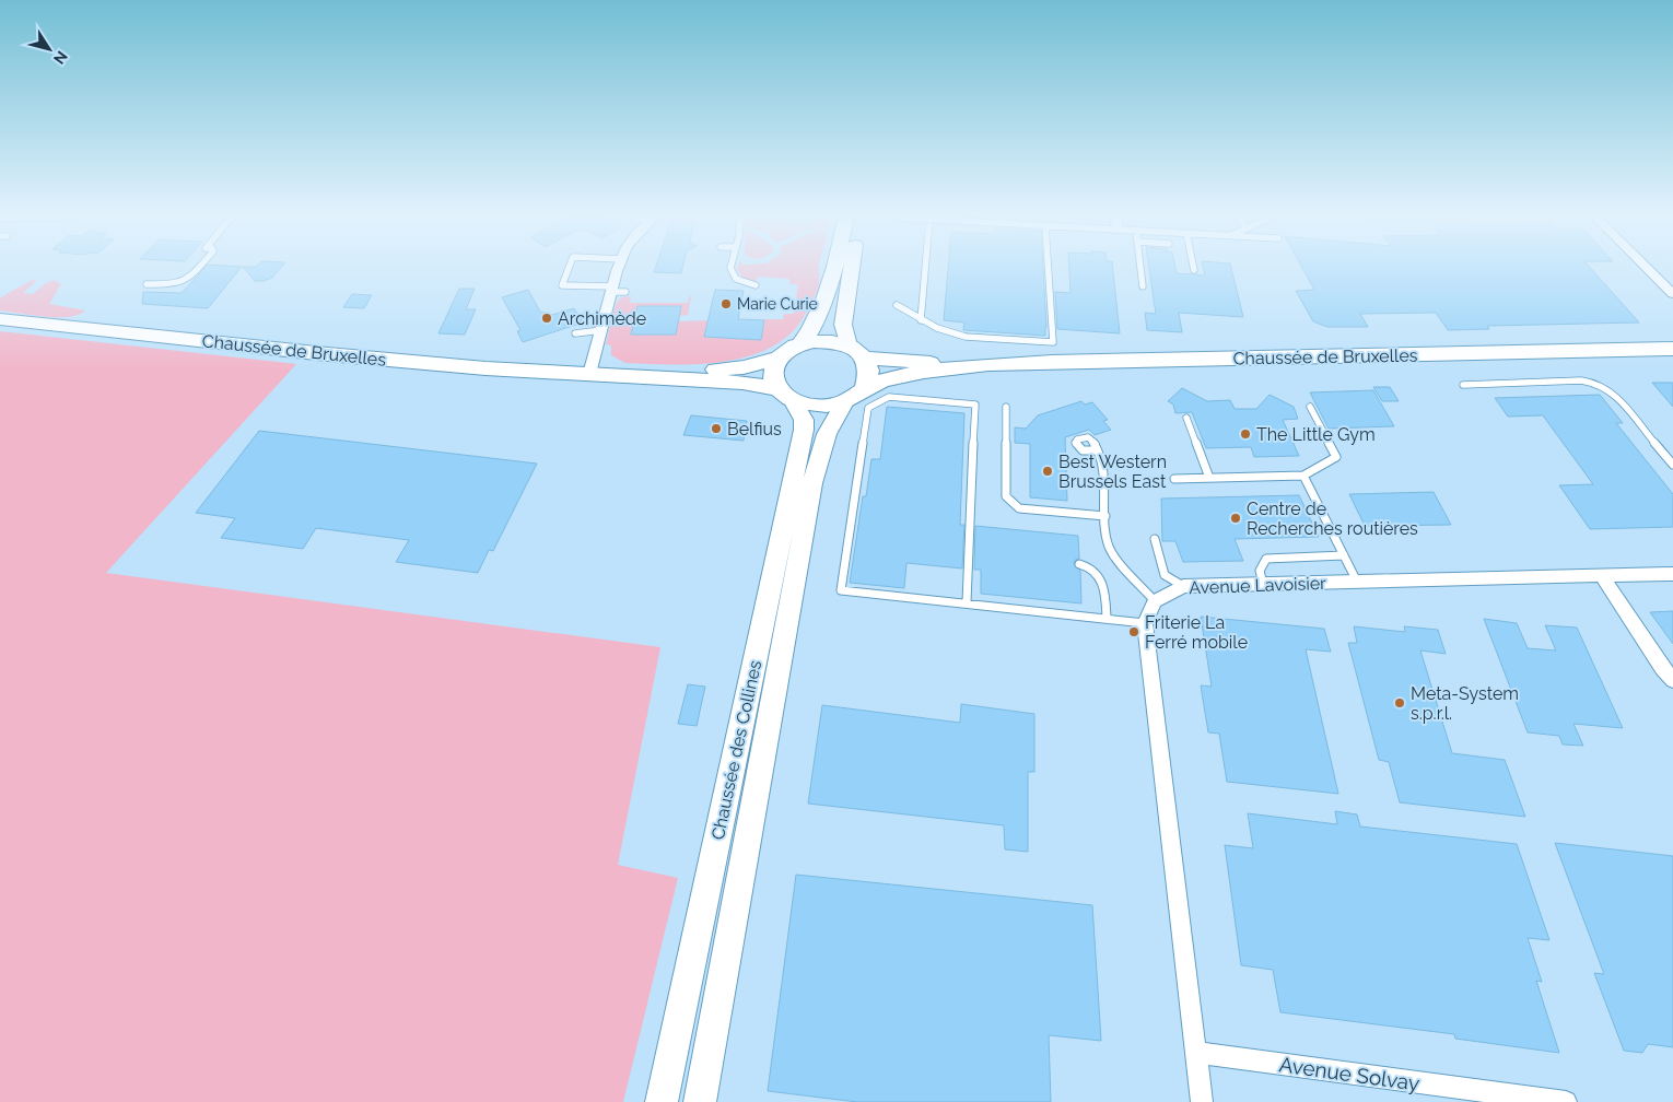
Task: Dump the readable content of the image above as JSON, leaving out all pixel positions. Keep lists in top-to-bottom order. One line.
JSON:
{"streets":{"main road":["Chaussée de Bruxelles","Chaussée des Collines"],"street":["Avenue Lavoisier","Avenue Solvay"]},"crossings":[["Chaussée de Bruxelles","Chaussée des Collines"]],"places":["Marie Curie","Archimède","Belfius","The Little Gym","Best Western Brussels East","Centre de Recherches routières","Friterie La Ferré mobile","Meta-System s.p.r.l."],"north":"bottom right"}
